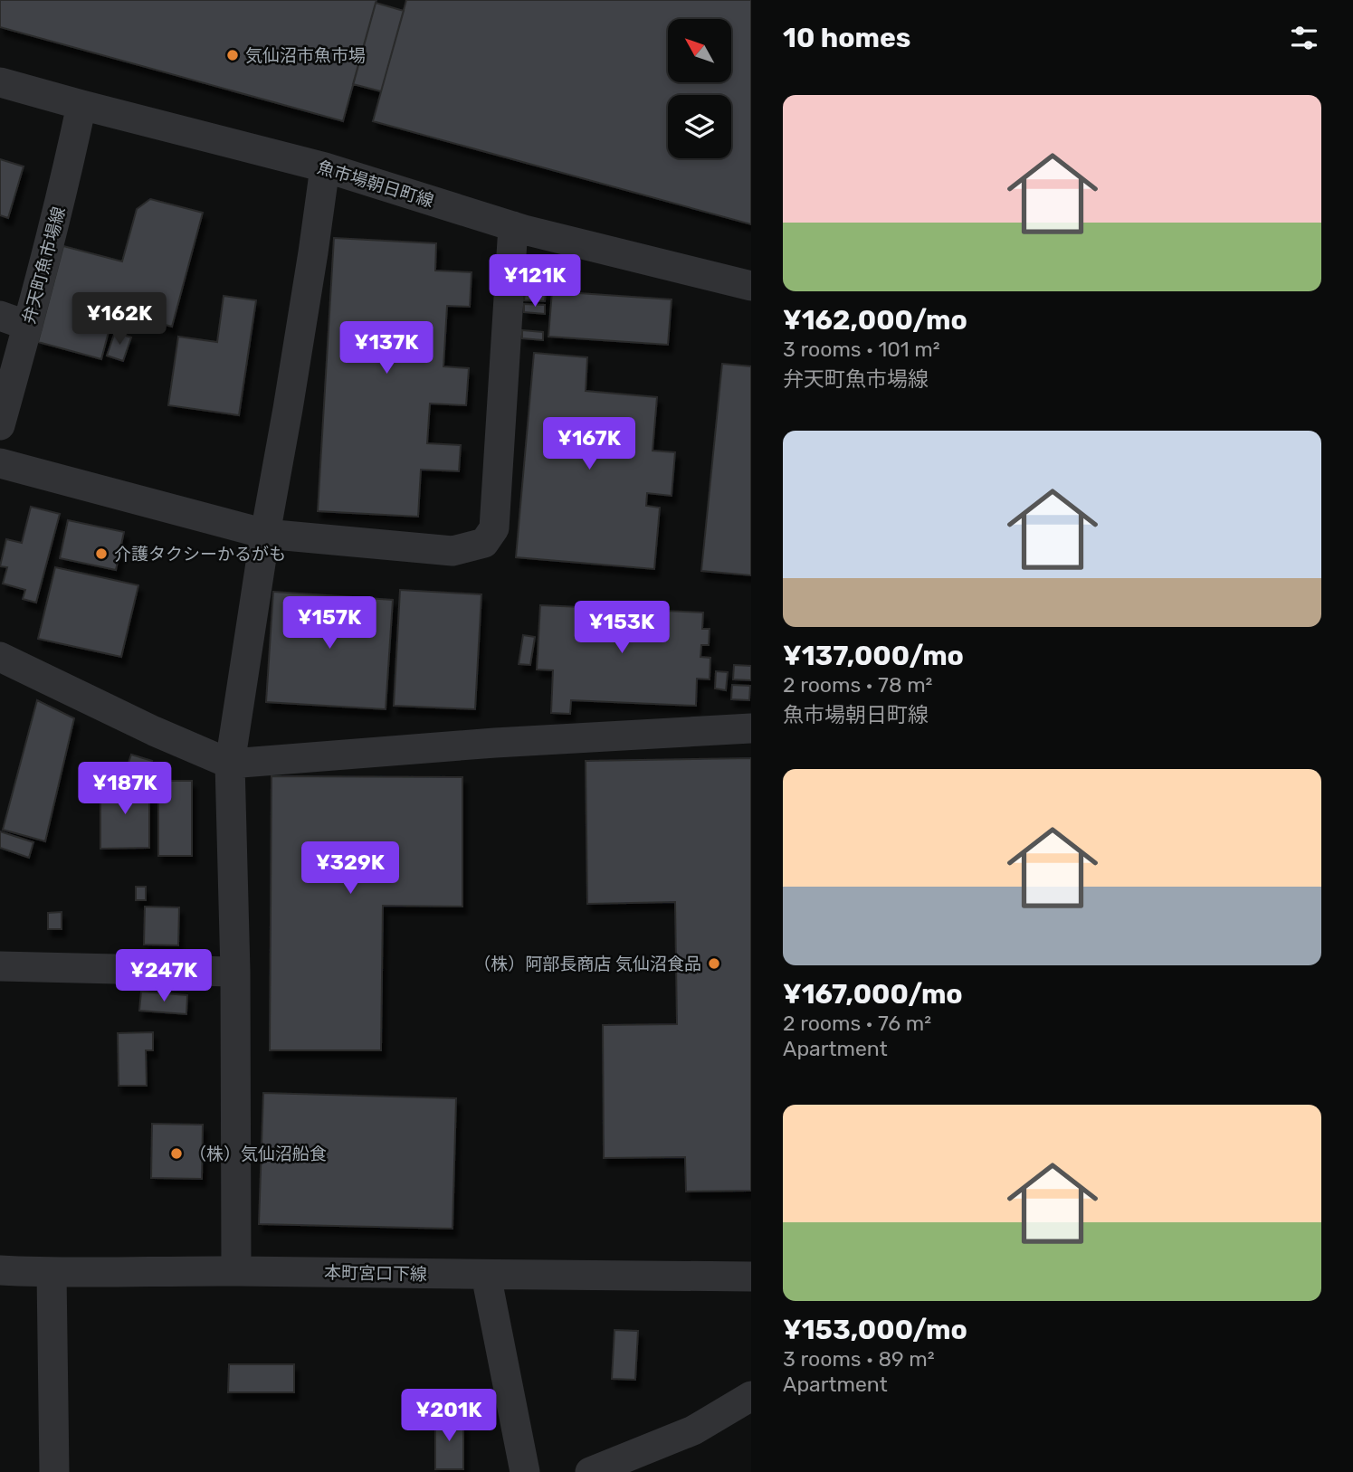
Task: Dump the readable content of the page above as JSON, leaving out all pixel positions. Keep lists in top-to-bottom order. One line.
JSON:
{"streets":{"street":["魚市場朝日町線","弁天町魚市場線","本町宮口下線"]},"crossings":[["魚市場朝日町線","弁天町魚市場線"]],"places":["気仙沼市魚市場","介護タクシーかるがも","（株）阿部長商店 気仙沼食品","（株）気仙沼船食"],"north":"top left","page":{"heading":"10 homes","list":[{"name":"¥162,000/mo","note":"3 rooms · 101 m² · 弁天町魚市場線"},{"name":"¥137,000/mo","note":"2 rooms · 78 m² · 魚市場朝日町線"},{"name":"¥167,000/mo","note":"2 rooms · 76 m² · Apartment"},{"name":"¥153,000/mo","note":"3 rooms · 89 m² · Apartment"}],"price":["¥121K","¥162K","¥137K","¥167K","¥157K","¥153K","¥187K","¥329K","¥247K","¥201K"]}}
